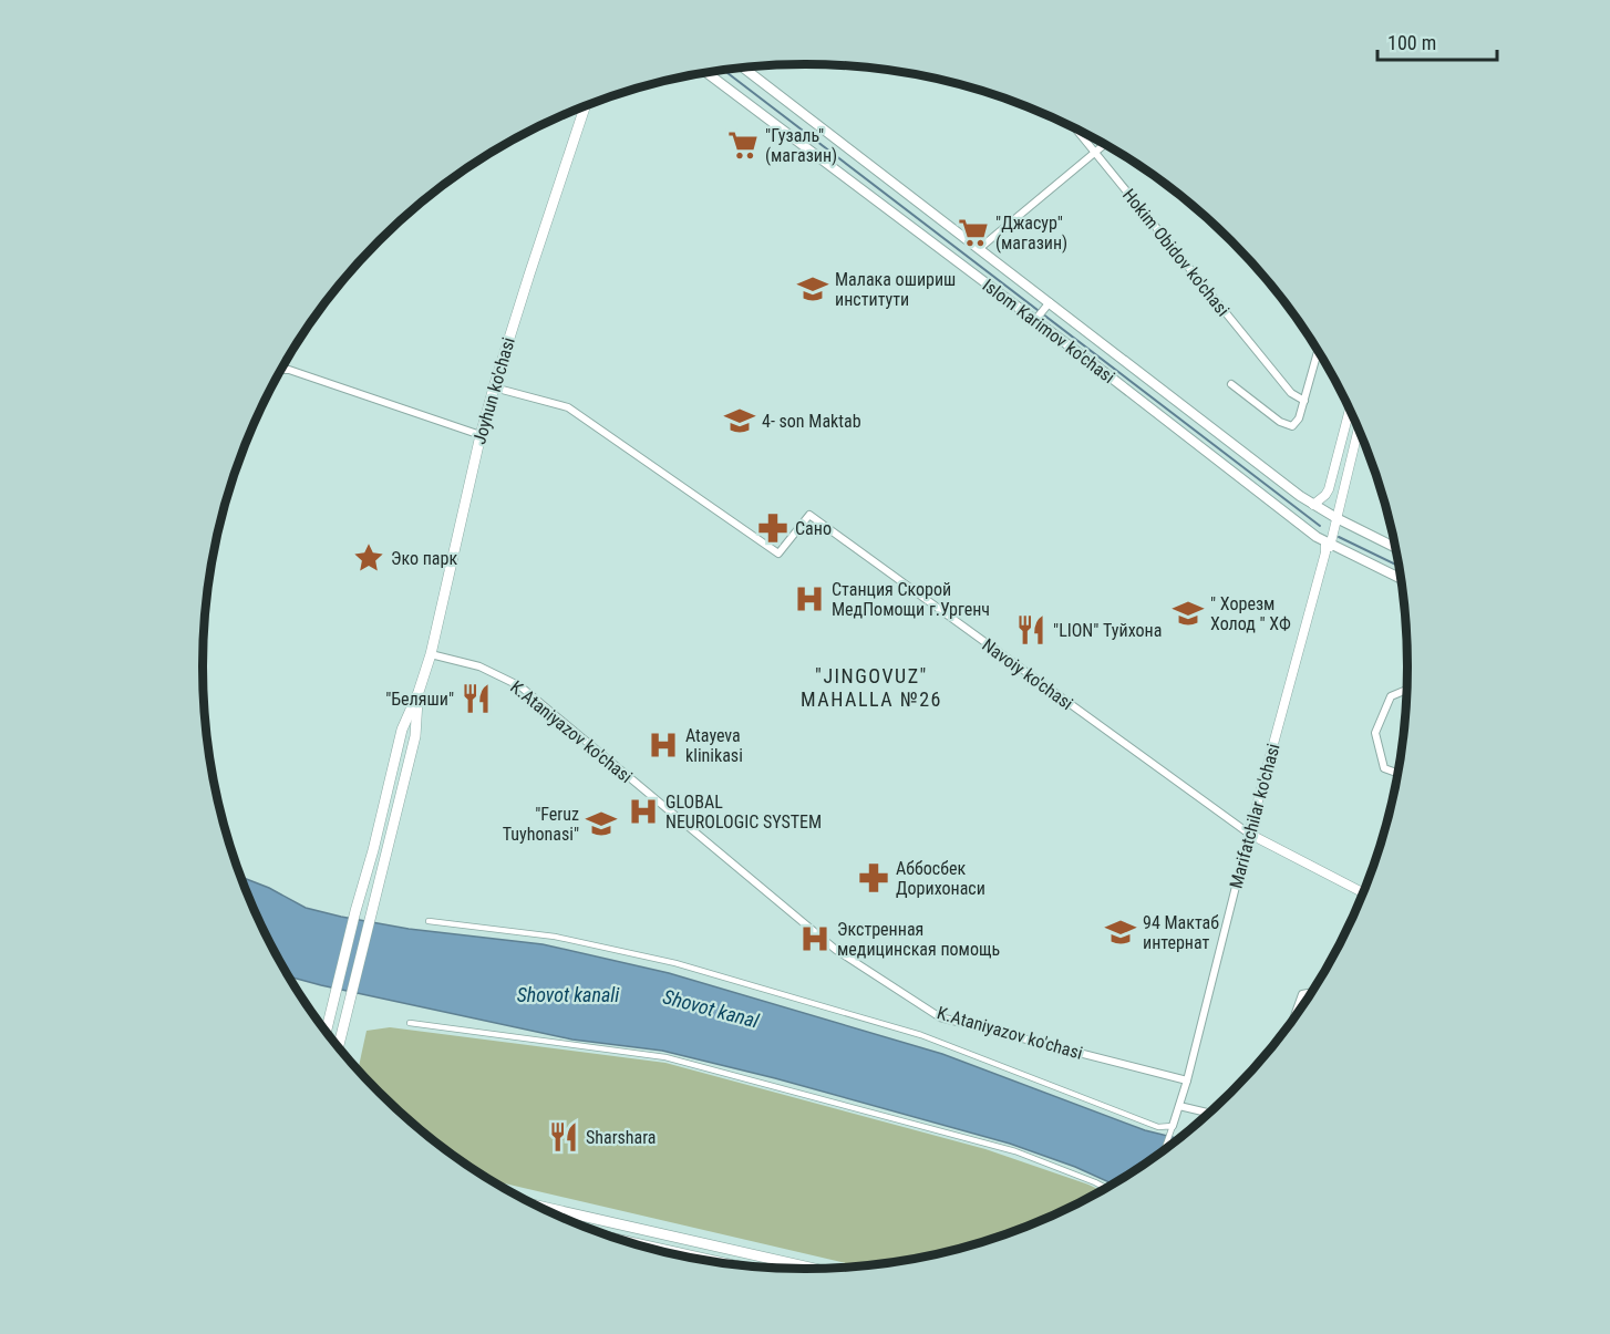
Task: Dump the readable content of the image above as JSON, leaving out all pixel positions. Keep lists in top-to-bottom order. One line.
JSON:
{"streets":{"main road":["Islom Karimov ko'chasi","Joyhun ko'chasi"],"street":["Hokim Obidov ko'chasi","Navoiy ko'chasi","K.Ataniyazov ko'chasi","Marifatchilar ko'chasi"]},"crossings":[["Islom Karimov ko'chasi","Marifatchilar ko'chasi"],["Joyhun ko'chasi","Navoiy ko'chasi"],["Joyhun ko'chasi","K.Ataniyazov ko'chasi"],["Navoiy ko'chasi","Marifatchilar ko'chasi"],["K.Ataniyazov ko'chasi","Marifatchilar ko'chasi"]],"districts":["\"JINGOVUZ\" MAHALLA №26"],"water":["Shovot kanali","Shovot kanal"],"places":{"supermarket":["\"Гузаль\" (магазин)","\"Джасур\" (магазин)"],"school or university":["Малака ошириш институти","4- son Maktab","\" Хорезм Холод \" ХФ","\"Feruz Tuyhonasi\"","94 Мактаб интернат"],"pharmacy":["Сано","Аббосбек Дорихонаси"],"place":["Эко парк"],"hospital":["Станция Скорой МедПомощи г.Ургенч","Atayeva klinikasi","GLOBAL NEUROLOGIC SYSTEM","Экстренная медицинская помощь"],"restaurant":["\"LION\" Туйхона","\"Беляши\"","Sharshara"]},"scale_bar":"100 m"}
